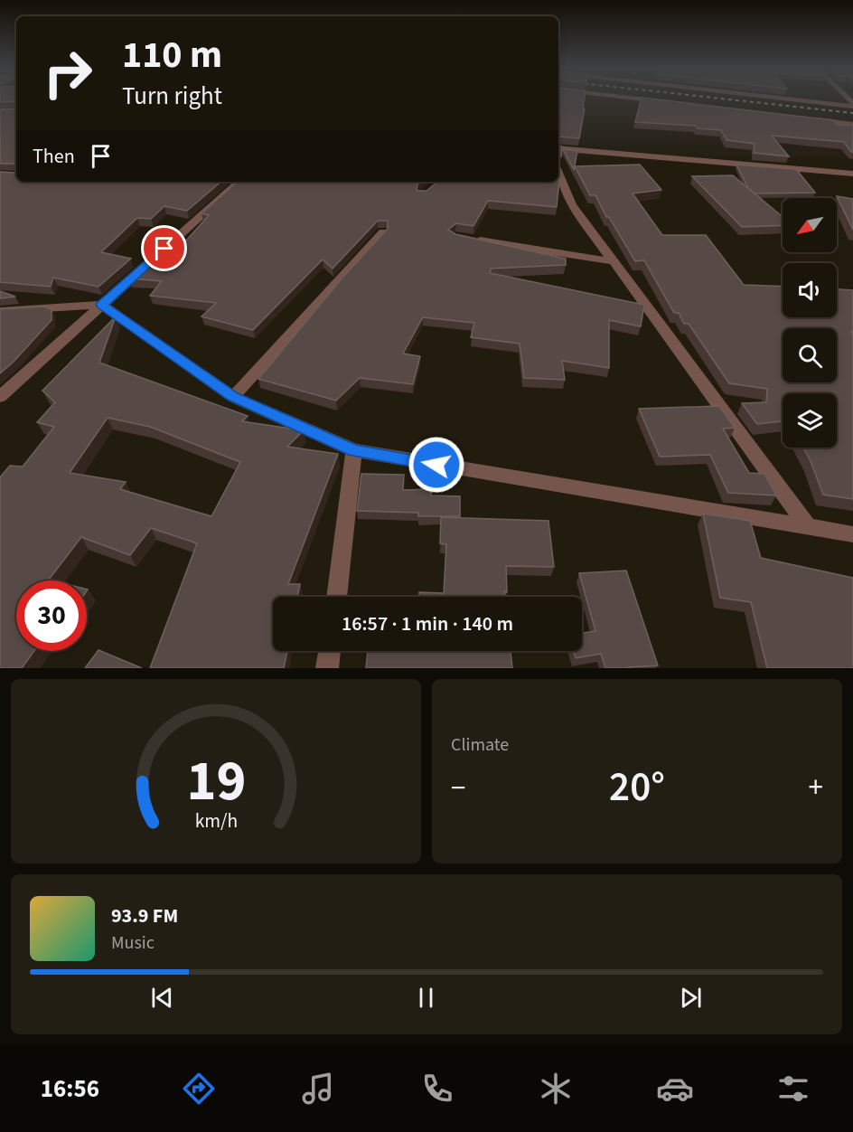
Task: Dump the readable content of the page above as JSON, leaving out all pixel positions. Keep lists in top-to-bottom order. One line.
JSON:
{"north":"bottom left","page":{"turn":["110 m","Turn right"],"then":"Then","limit":"30","trip":"16:57 · 1 min · 140 m","tile":"Climate","heat":["−","20°","+"],"song":["93.9 FM","Music"],"tabs":"16:56","gauge":["19","km/h"]}}
